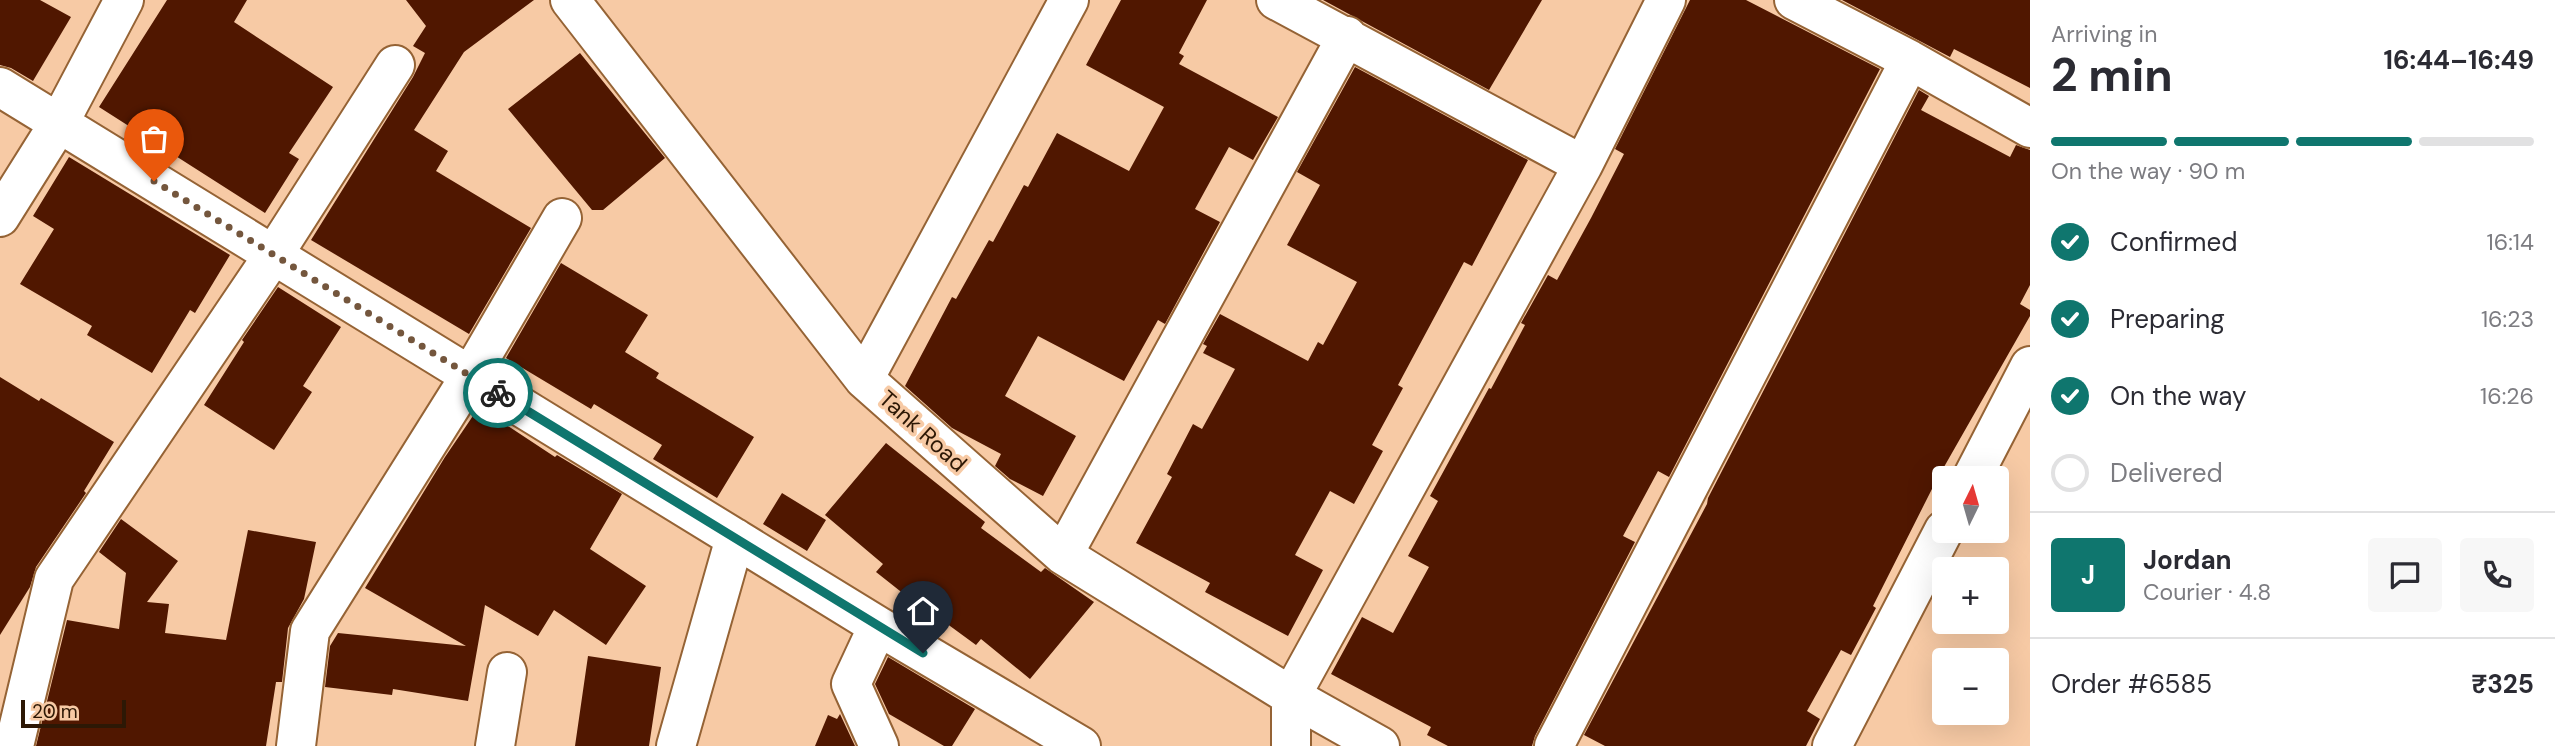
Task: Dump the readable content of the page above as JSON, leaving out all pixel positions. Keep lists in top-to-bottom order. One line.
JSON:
{"streets":{"street":["Tank Road"]},"scale_bar":"20 m","north":"top","page":{"heading":["2 min","Arriving in","16:44–16:49"],"panel":["Jordan","Courier · 4.8","Order #6585","₹325"],"bar":"On the way · 90 m","list":[["Confirmed","16:14"],["Preparing","16:23"],["On the way","16:26"],"Delivered"],"map_buttons":["+","−"],"round":"J","scale":"20 m"}}
